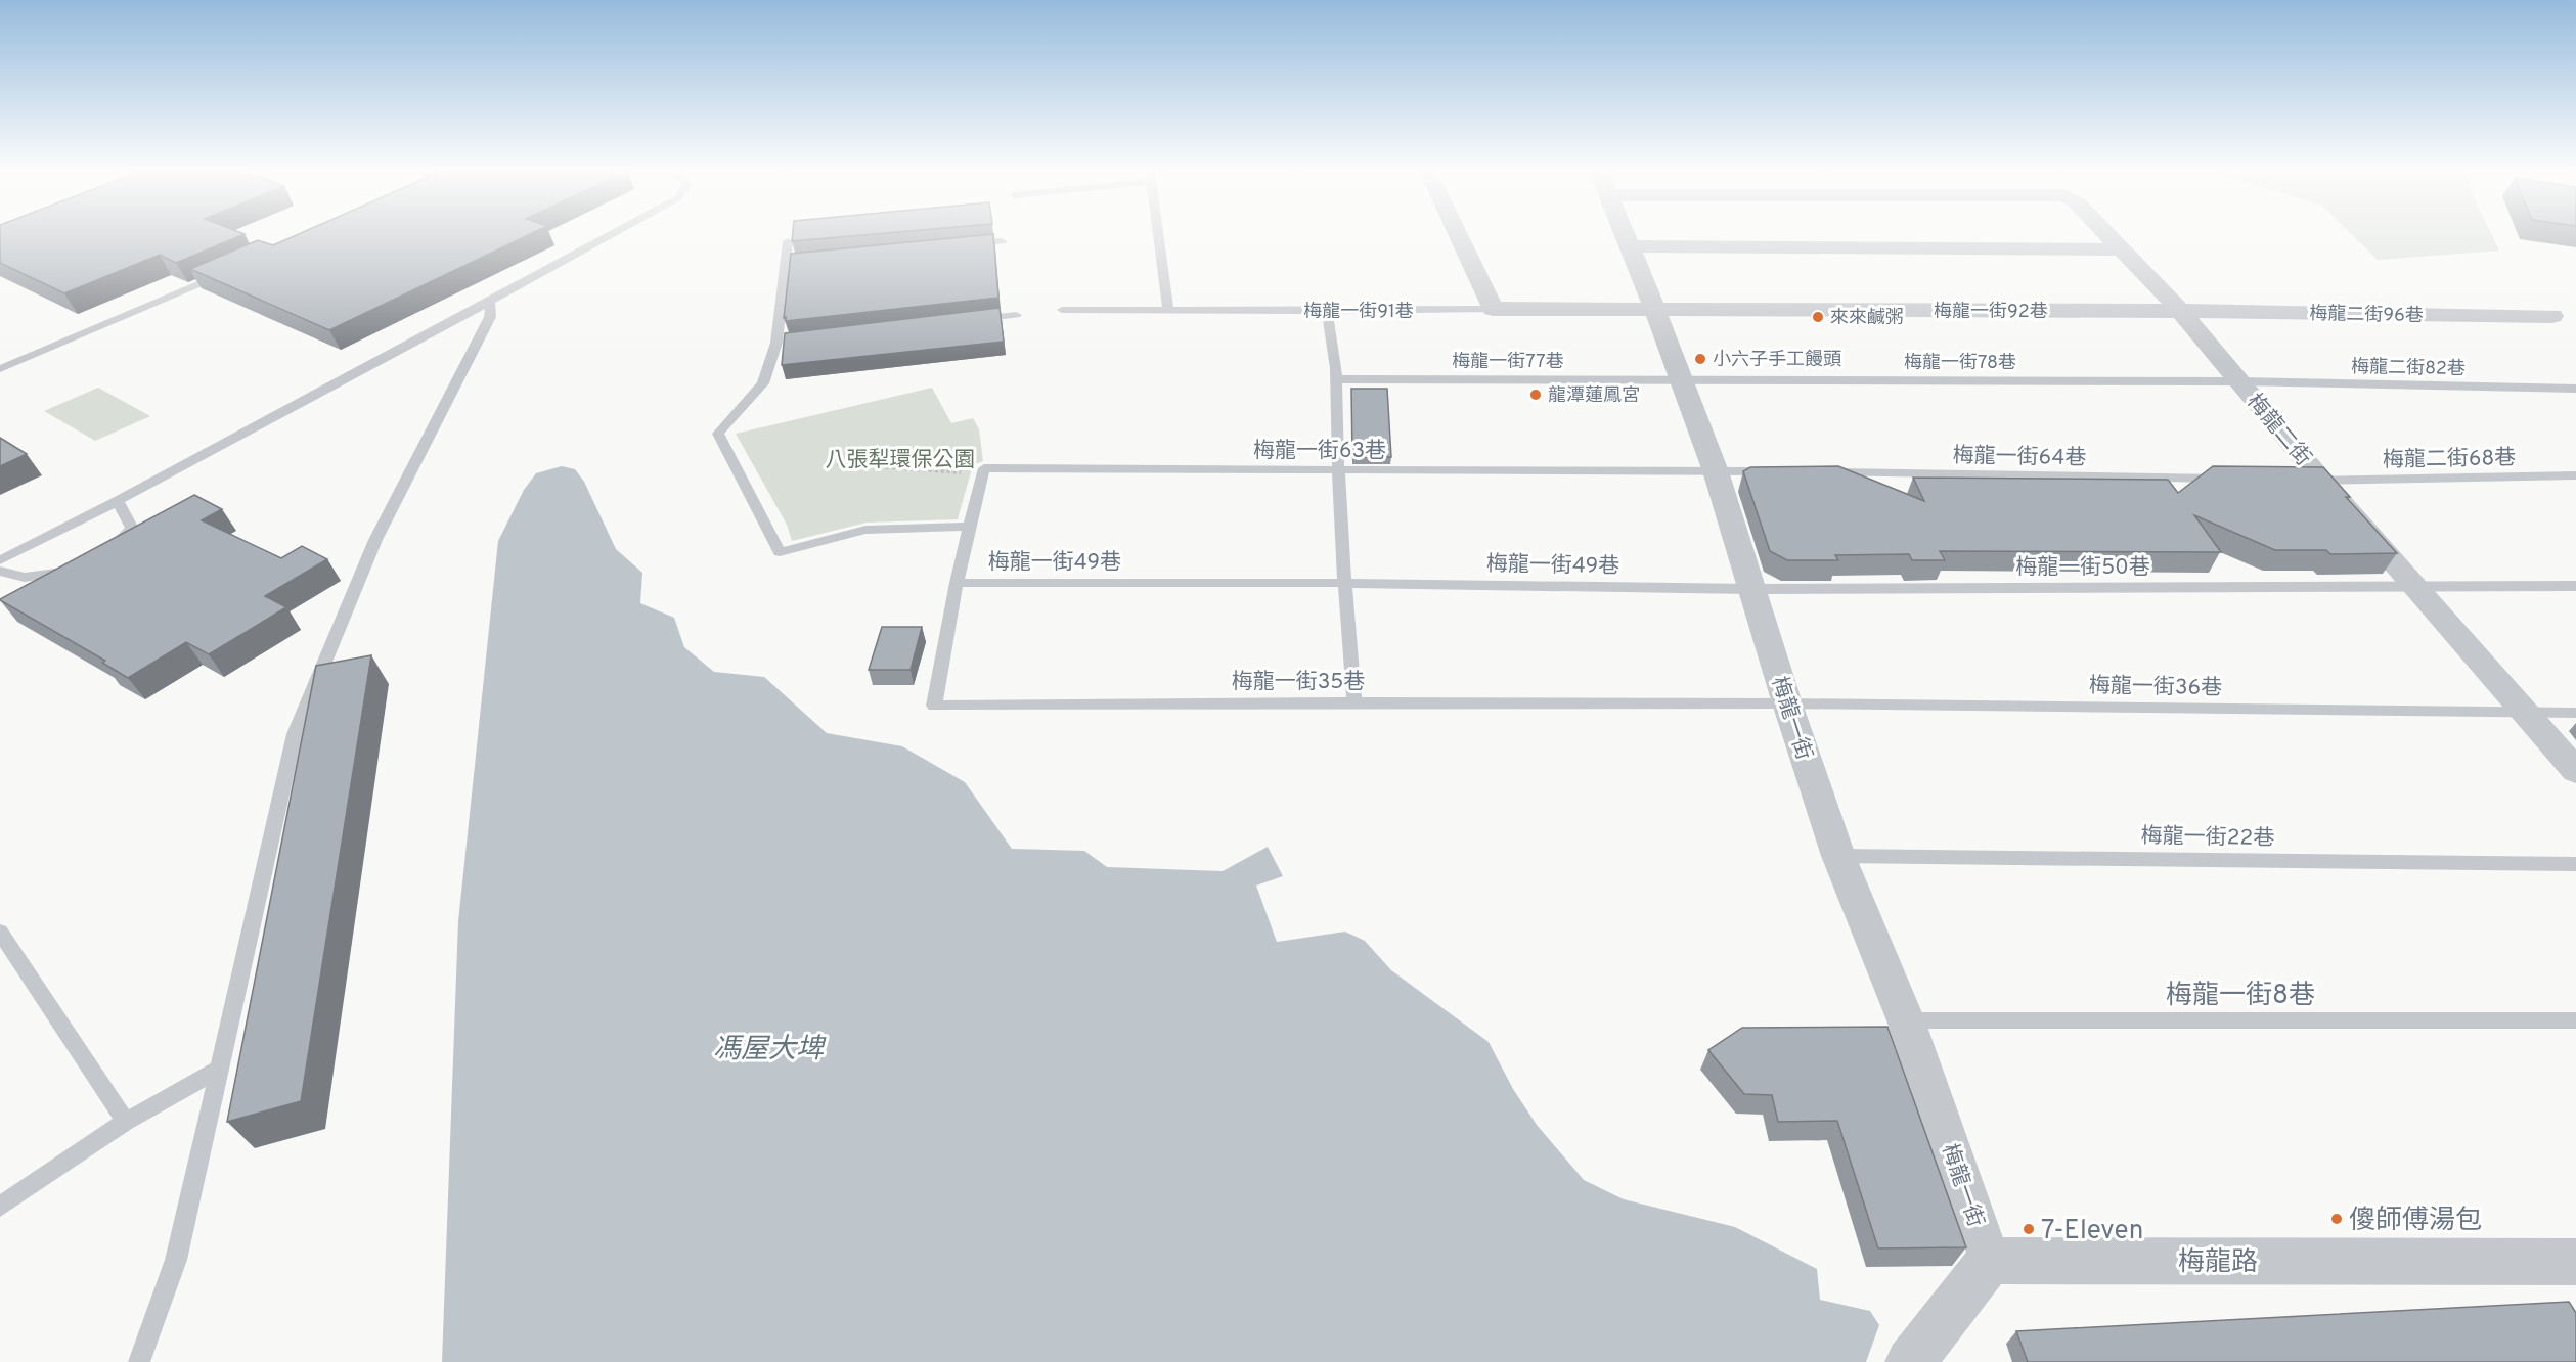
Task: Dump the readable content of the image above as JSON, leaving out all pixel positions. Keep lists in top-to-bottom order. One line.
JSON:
{"streets":{"street":["梅龍一街91巷","梅龍一街92巷","梅龍二街96巷","梅龍二街","梅龍一街","梅龍路"],"lane":["梅龍一街77巷","梅龍一街78巷","梅龍二街82巷","梅龍一街63巷","梅龍一街64巷","梅龍二街68巷","梅龍一街49巷","梅龍一街50巷","梅龍一街35巷","梅龍一街36巷","梅龍一街22巷","梅龍一街8巷"]},"crossings":[["梅龍一街91巷","梅龍一街92巷"],["梅龍一街91巷","梅龍一街"],["梅龍一街92巷","梅龍二街96巷"],["梅龍一街92巷","梅龍二街"],["梅龍一街92巷","梅龍一街"],["梅龍二街96巷","梅龍二街"],["梅龍一街77巷","梅龍一街78巷"],["梅龍一街77巷","梅龍一街"],["梅龍一街78巷","梅龍二街82巷"],["梅龍一街78巷","梅龍二街"],["梅龍一街78巷","梅龍一街"],["梅龍二街82巷","梅龍二街"],["梅龍二街","梅龍二街68巷"],["梅龍二街","梅龍一街50巷"],["梅龍二街","梅龍一街36巷"],["梅龍一街63巷","梅龍一街"],["梅龍一街49巷","梅龍一街50巷"],["梅龍一街49巷","梅龍一街35巷"],["梅龍一街49巷","梅龍一街"],["梅龍一街50巷","梅龍一街"],["梅龍一街35巷","梅龍一街36巷"],["梅龍一街35巷","梅龍一街"],["梅龍一街36巷","梅龍一街"],["梅龍一街","梅龍一街22巷"],["梅龍一街","梅龍一街8巷"],["梅龍一街","梅龍路"]],"water":["馮屋大埤"],"parks":["八張犁環保公園"],"places":["來來鹹粥","小六子手工饅頭","龍潭蓮鳳宮","傻師傅湯包","7-Eleven"]}
